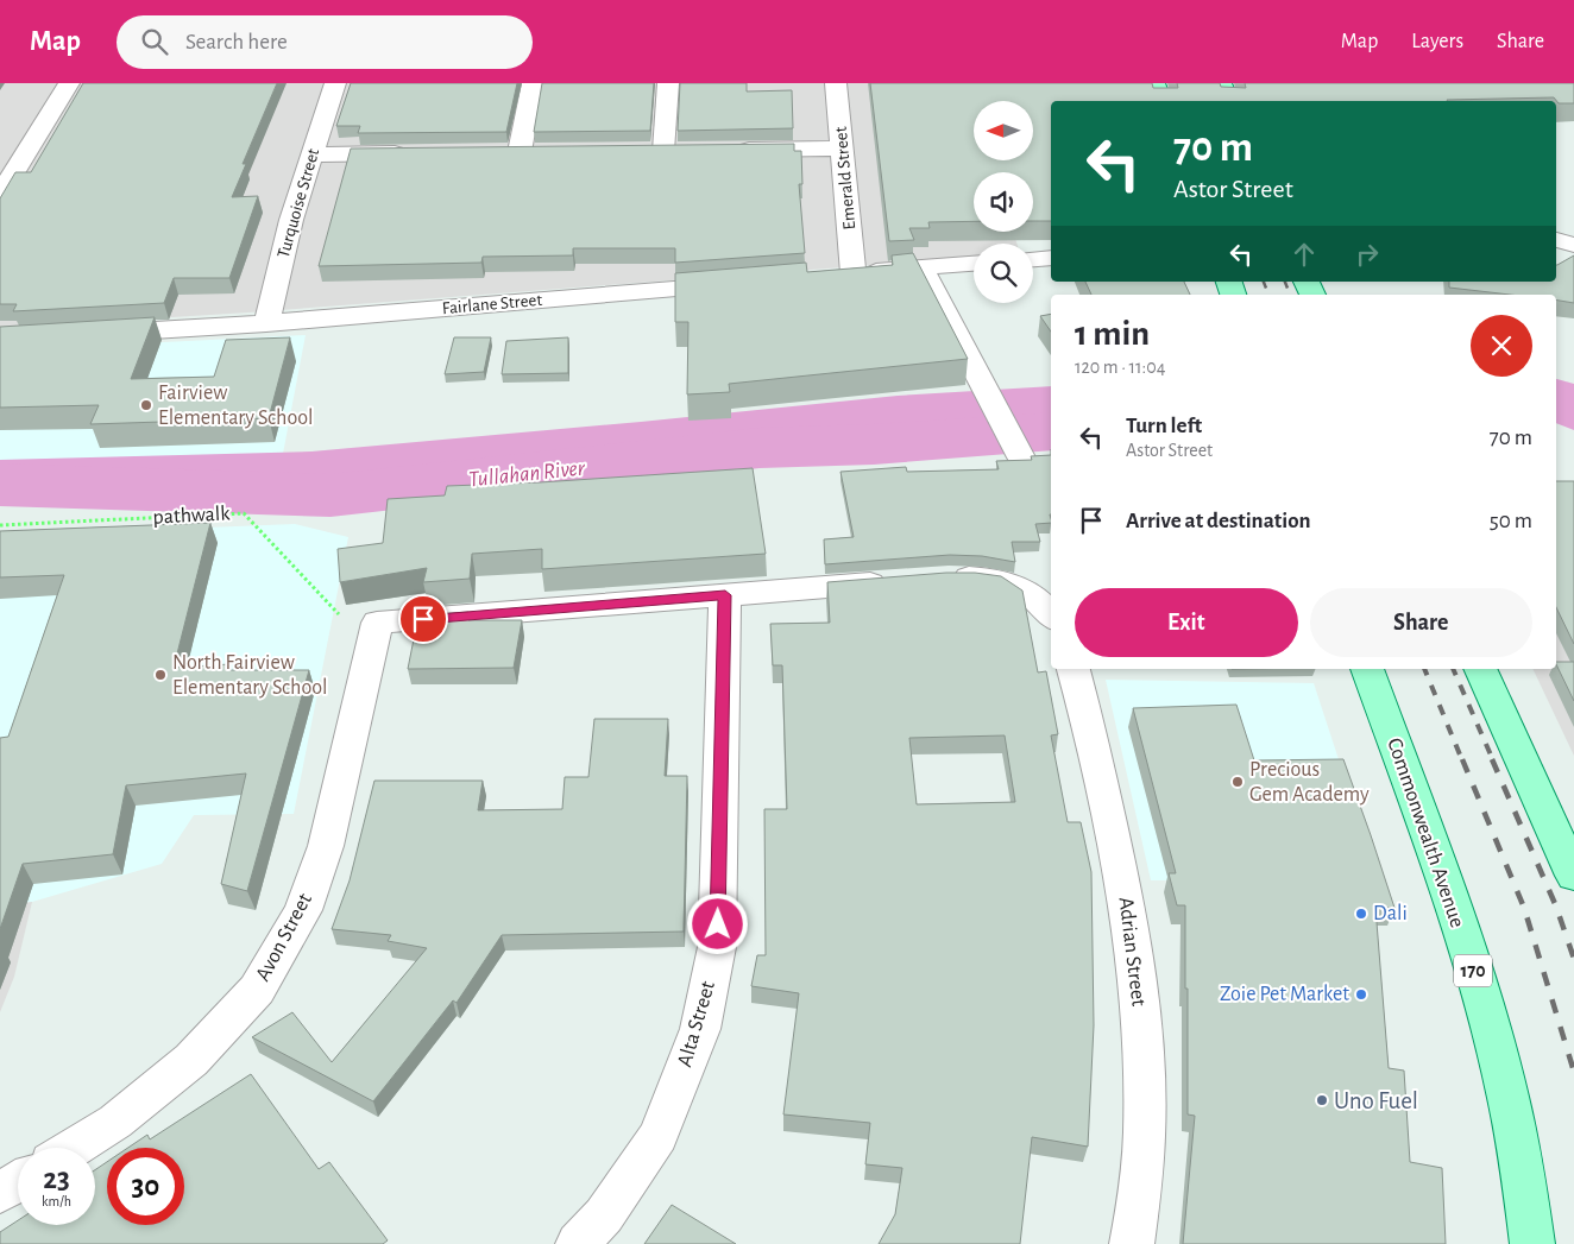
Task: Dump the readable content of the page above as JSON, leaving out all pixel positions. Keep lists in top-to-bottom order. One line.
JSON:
{"streets":{"main road":["Commonwealth Avenue","170"],"street":["Emerald Street","Turquoise Street","Fairlane Street","Avon Street","Adrian Street","Alta Street"],"path":["pathwalk"]},"crossings":[["Turquoise Street","Fairlane Street"],["Avon Street","Alta Street"]],"water":["Tullahan River"],"places":["Fairview Elementary School","North Fairview Elementary School","Precious Gem Academy","Dali","Zoie Pet Market","Uno Fuel"],"north":"left","page":{"header":"Map","search":"Search here","nav":["Map","Layers","Share"],"turn":["70 m","Astor Street"],"heading":["1 min","120 m · 11:04"],"list":[{"name":"Turn left","note":"Astor Street","value":"70 m"},{"name":"Arrive at destination","value":"50 m"}],"buttons":["Exit","Share"],"speed":"23 km/h","limit":"30"}}
